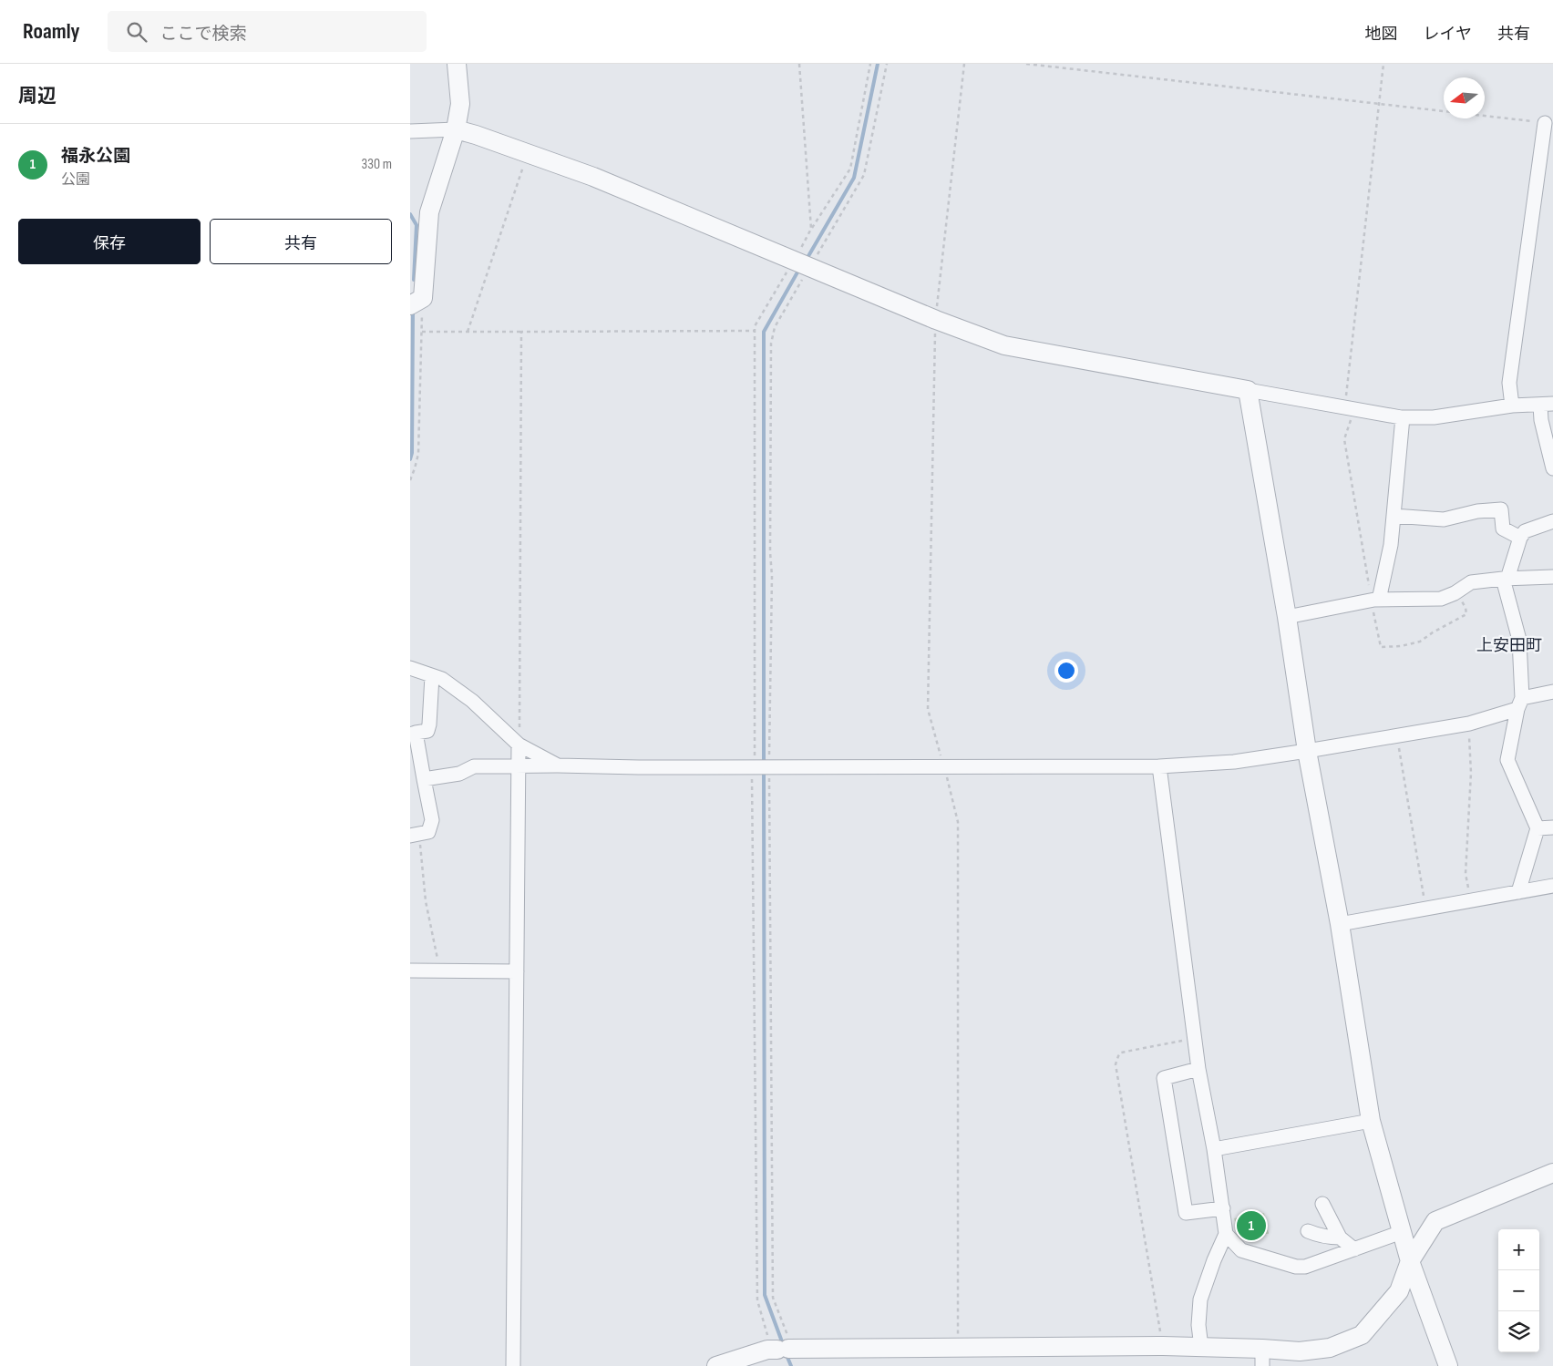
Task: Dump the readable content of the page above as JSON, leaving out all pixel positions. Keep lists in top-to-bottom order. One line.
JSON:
{"districts":["上安田町"],"north":"left","page":{"header":"Roamly","search":"ここで検索","nav":["地図","レイヤ","共有"],"heading":"周辺","list":[{"mark":"1","name":"福永公園","note":"公園","value":"330 m"}],"buttons":["保存","共有"],"pins":"1","map_buttons":["+","−"]}}
